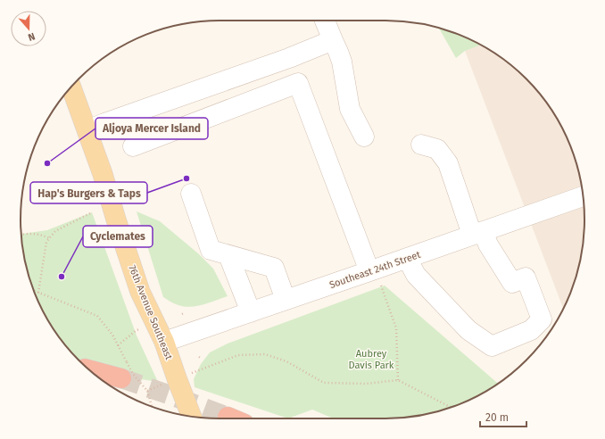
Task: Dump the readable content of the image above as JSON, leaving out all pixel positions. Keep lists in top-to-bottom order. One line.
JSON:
{"streets":{"main road":["76th Avenue Southeast"],"street":["Southeast 24th Street"]},"crossings":[["Southeast 24th Street","76th Avenue Southeast"]],"parks":["Aubrey Davis Park"],"places":["Aljoya Mercer Island","Hap's Burgers & Taps","Cyclemates"],"scale_bar":"20 m","north":"bottom"}
